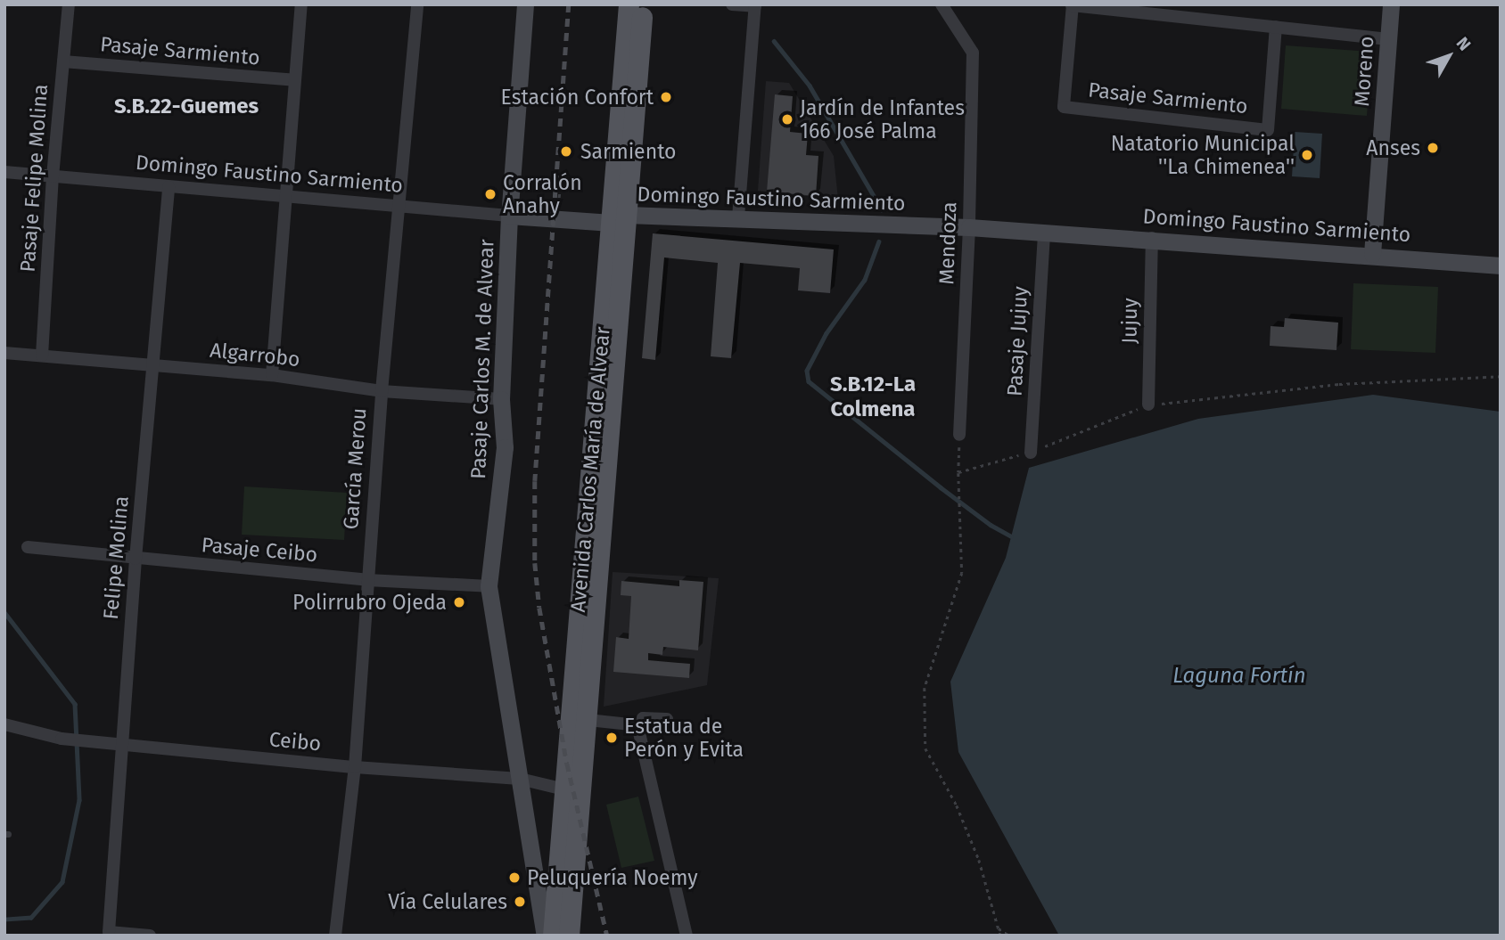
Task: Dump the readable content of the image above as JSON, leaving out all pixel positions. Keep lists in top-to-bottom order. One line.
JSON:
{"streets":{"main road":["Avenida Carlos María de Alvear"],"street":["Pasaje Sarmiento","Moreno","Domingo Faustino Sarmiento","Pasaje Felipe Molina","Mendoza","Jujuy","Pasaje Jujuy","Algarrobo","Pasaje Carlos M. de Alvear","García Merou","Pasaje Ceibo","Felipe Molina","Ceibo"]},"crossings":[["Pasaje Sarmiento","Pasaje Felipe Molina"],["Moreno","Domingo Faustino Sarmiento"],["Domingo Faustino Sarmiento","Pasaje Felipe Molina"],["Domingo Faustino Sarmiento","Mendoza"],["Domingo Faustino Sarmiento","Jujuy"],["Domingo Faustino Sarmiento","Pasaje Jujuy"],["Domingo Faustino Sarmiento","Pasaje Carlos M. de Alvear"],["Domingo Faustino Sarmiento","García Merou"],["Domingo Faustino Sarmiento","Avenida Carlos María de Alvear"],["Domingo Faustino Sarmiento","Felipe Molina"],["Pasaje Felipe Molina","Algarrobo"],["Algarrobo","Pasaje Carlos M. de Alvear"],["Algarrobo","García Merou"],["Algarrobo","Felipe Molina"],["Pasaje Carlos M. de Alvear","Pasaje Ceibo"],["Pasaje Carlos M. de Alvear","Ceibo"],["García Merou","Pasaje Ceibo"],["García Merou","Ceibo"],["Avenida Carlos María de Alvear","Ceibo"],["Pasaje Ceibo","Felipe Molina"],["Felipe Molina","Ceibo"]],"districts":["S.B.22-Guemes","S.B.12-La Colmena"],"water":["Laguna Fortín"],"places":["Estación Confort","Jardín de Infantes 166 José Palma","Anses","Sarmiento","Natatorio Municipal ''La Chimenea''","Corralón Anahy","Polirrubro Ojeda","Estatua de Perón y Evita","Peluquería Noemy","Vía Celulares"],"north":"top right"}
